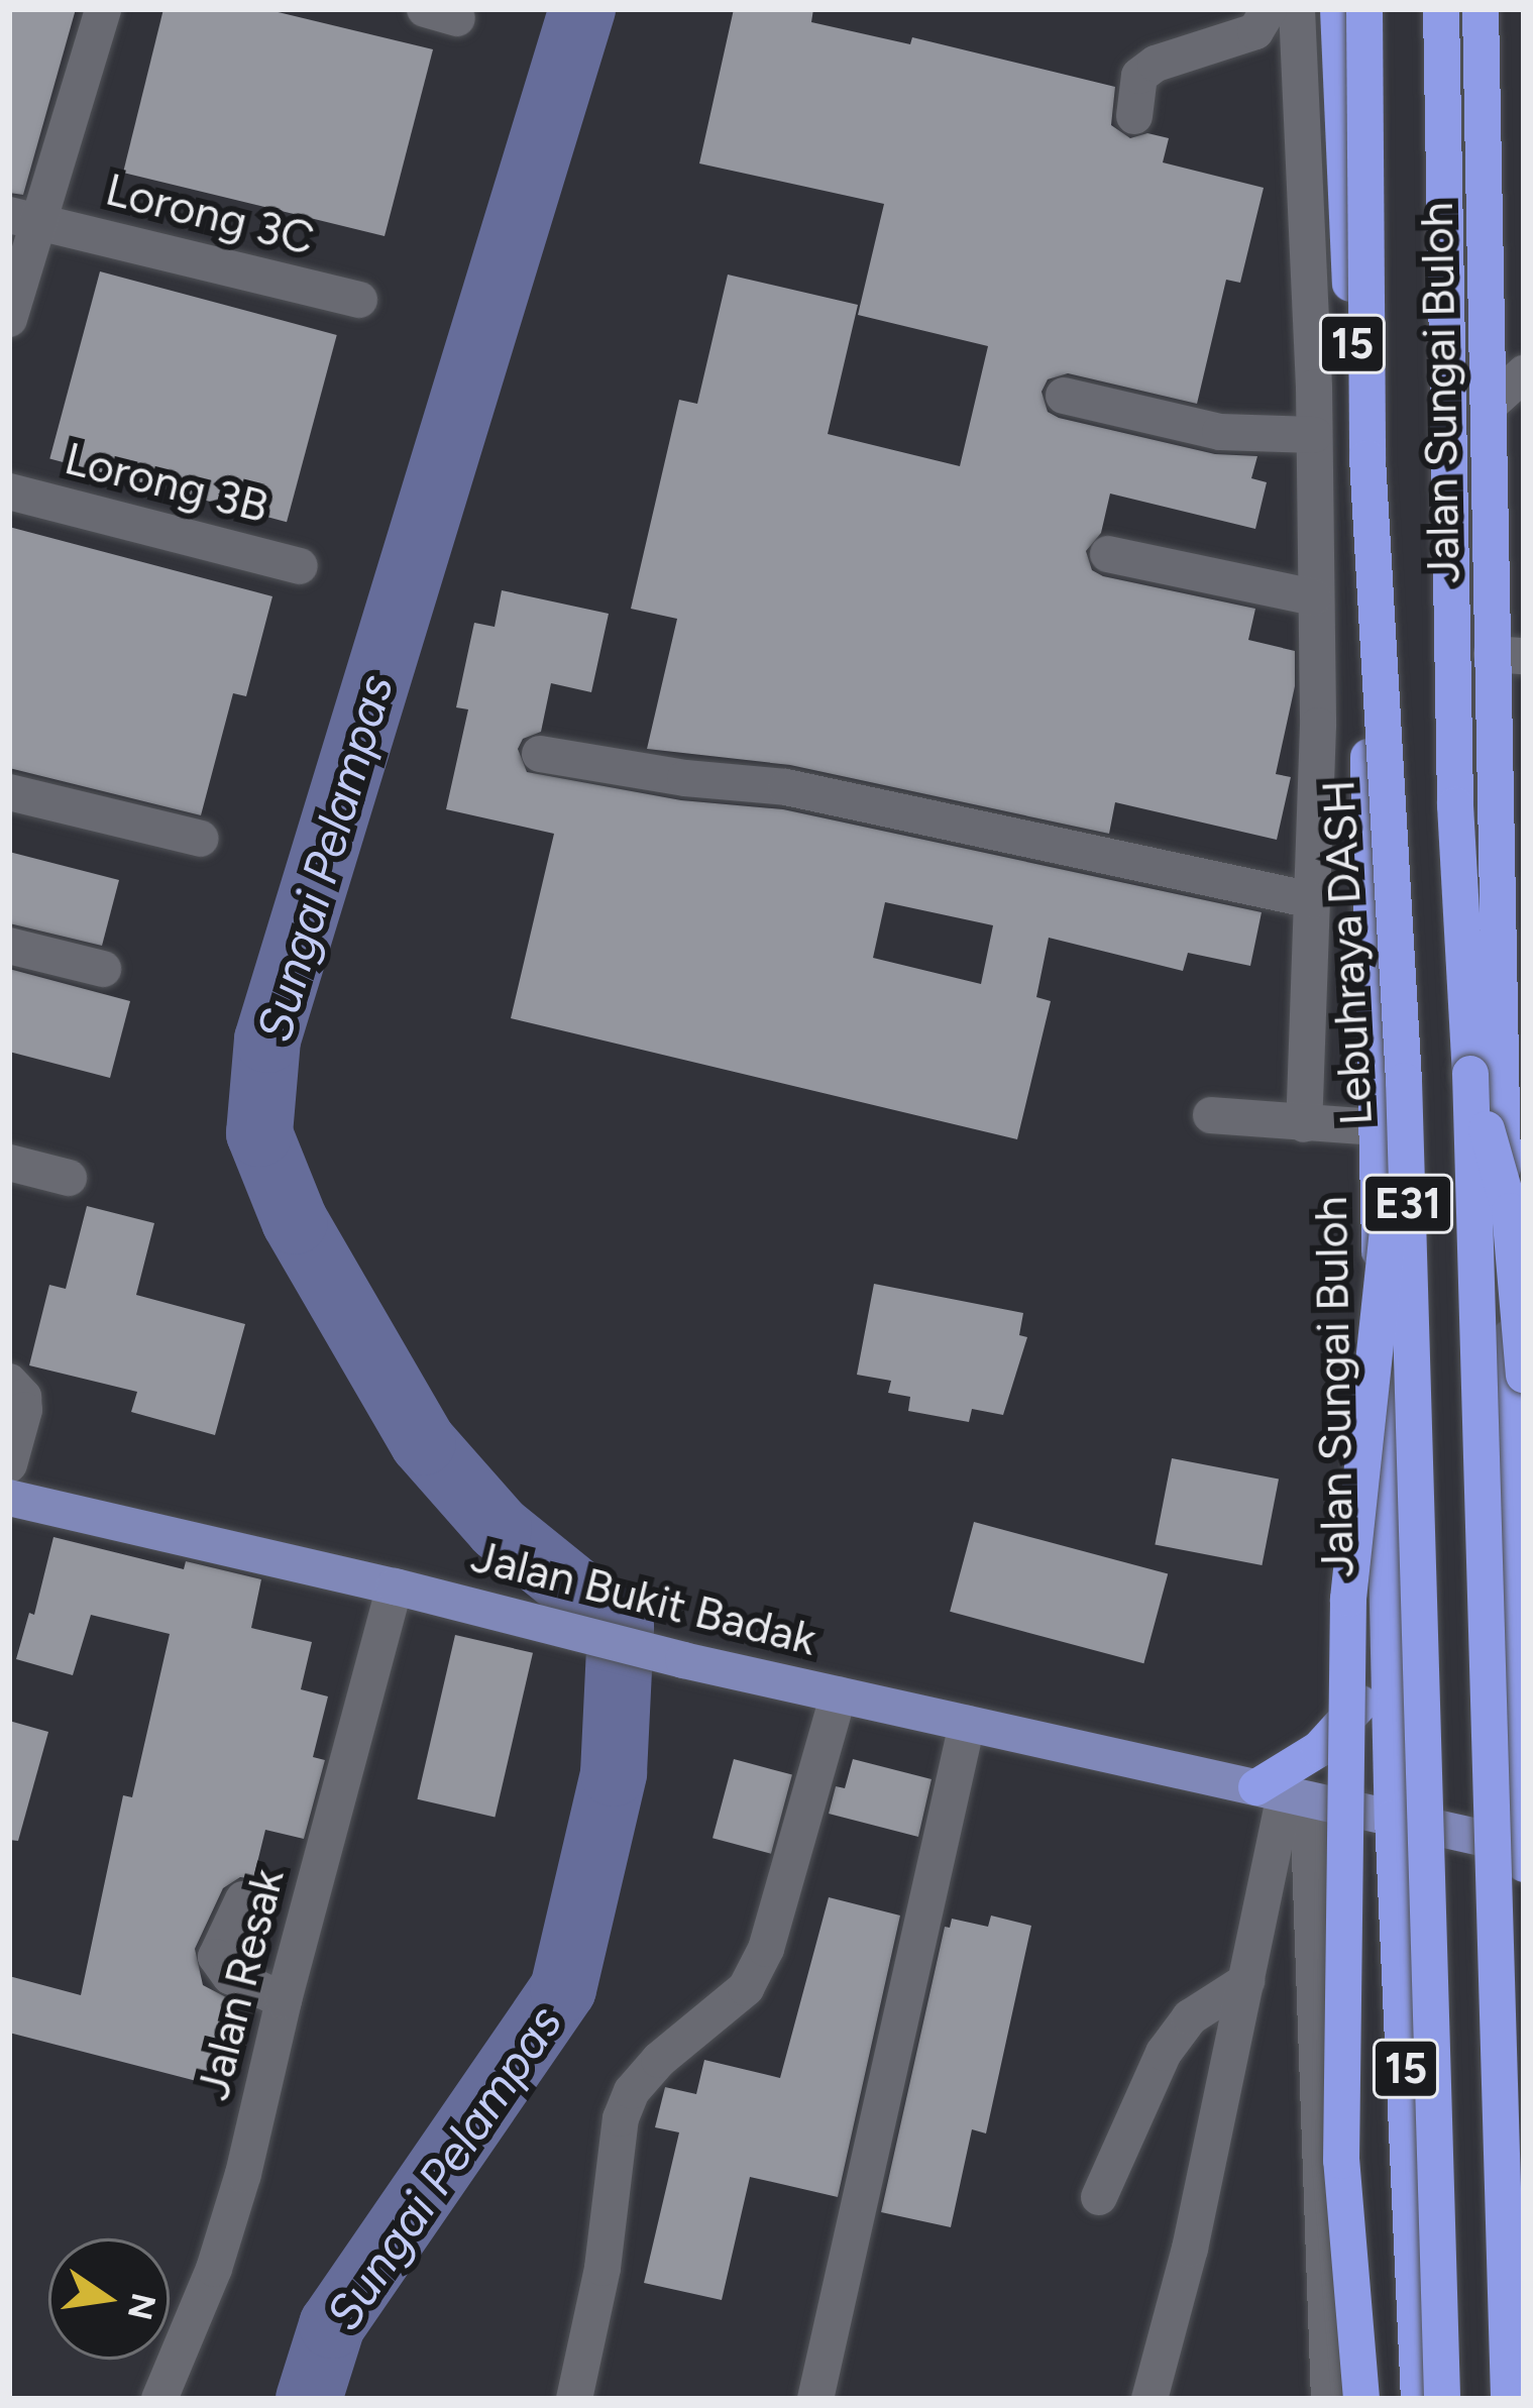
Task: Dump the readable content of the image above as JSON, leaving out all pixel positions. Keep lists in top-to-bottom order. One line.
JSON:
{"streets":{"highway":["15","Jalan Sungai Buloh","Lebuhraya DASH","E31"],"main road":["Jalan Bukit Badak"],"street":["Lorong 3C","Lorong 3B","Jalan Resak"]},"crossings":[["Jalan Sungai Buloh","Jalan Bukit Badak"],["Jalan Bukit Badak","Jalan Resak"]],"water":["Sungai Pelampas"],"north":"right"}
